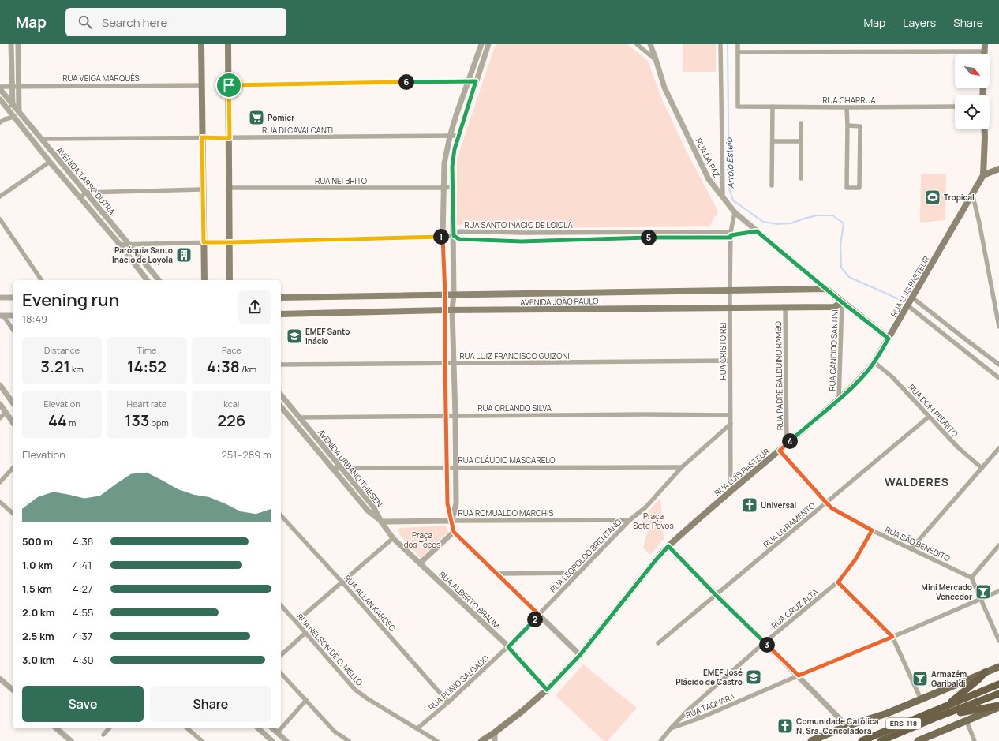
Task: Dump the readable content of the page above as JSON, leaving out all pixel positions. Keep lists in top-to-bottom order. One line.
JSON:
{"streets":{"highway":["ERS-118"],"main road":["RUA DA PAZ","RUA LUÍS PASTEUR","AVENIDA JOÃO PAULO I"],"street":["RUA VEIGA MARQUÊS","RUA CHARRUA","RUA DI CAVALCANTI","AVENIDA TARSO DUTRA","RUA NEI BRITO","RUA SANTO INÁCIO DE LOIOLA","RUA CÂNDIDO SANTINI","RUA CRISTO REI","RUA LUIZ FRANCISCO GUIZONI","RUA PADRE BALDUINO RAMBO","RUA ORLANDO SILVA","RUA DOM PEDRITO","RUA CLÁUDIO MASCARELO","AVENIDA URBANO THIESEN","RUA ROMUALDO MARCHIS","RUA LIVRAMENTO","RUA SÃO BENEDITO","RUA LEOPOLDO BRENTANO","RUA ALBERTO BRAUM","RUA ALLAN KARDEC","RUA CRUZ ALTA","RUA NELSON DE O. MELLO","RUA PLÍNIO SALGADO","RUA TAQUARA"]},"crossings":[["RUA DI CAVALCANTI","AVENIDA TARSO DUTRA"],["RUA DA PAZ","RUA LUÍS PASTEUR"],["RUA DA PAZ","AVENIDA JOÃO PAULO I"],["RUA DA PAZ","RUA CÂNDIDO SANTINI"],["RUA DA PAZ","RUA CRISTO REI"],["RUA SANTO INÁCIO DE LOIOLA","RUA CRISTO REI"],["RUA LUÍS PASTEUR","RUA CÂNDIDO SANTINI"],["RUA LUÍS PASTEUR","RUA CRISTO REI"],["RUA LUÍS PASTEUR","RUA PADRE BALDUINO RAMBO"],["RUA LUÍS PASTEUR","RUA DOM PEDRITO"],["RUA LUÍS PASTEUR","RUA SÃO BENEDITO"],["RUA LUÍS PASTEUR","RUA ALBERTO BRAUM"],["AVENIDA JOÃO PAULO I","RUA CÂNDIDO SANTINI"],["AVENIDA JOÃO PAULO I","RUA CRISTO REI"],["AVENIDA JOÃO PAULO I","RUA PADRE BALDUINO RAMBO"],["RUA CRISTO REI","RUA LUIZ FRANCISCO GUIZONI"],["RUA CRISTO REI","RUA ORLANDO SILVA"],["RUA CRISTO REI","RUA LEOPOLDO BRENTANO"],["RUA ORLANDO SILVA","AVENIDA URBANO THIESEN"],["RUA DOM PEDRITO","RUA LIVRAMENTO"],["RUA CLÁUDIO MASCARELO","AVENIDA URBANO THIESEN"],["RUA CLÁUDIO MASCARELO","RUA LEOPOLDO BRENTANO"],["AVENIDA URBANO THIESEN","RUA ROMUALDO MARCHIS"],["AVENIDA URBANO THIESEN","RUA ALBERTO BRAUM"],["RUA ROMUALDO MARCHIS","RUA LEOPOLDO BRENTANO"],["RUA ROMUALDO MARCHIS","RUA ALBERTO BRAUM"],["RUA LIVRAMENTO","RUA SÃO BENEDITO"],["RUA SÃO BENEDITO","RUA CRUZ ALTA"],["RUA LEOPOLDO BRENTANO","RUA ALBERTO BRAUM"],["RUA LEOPOLDO BRENTANO","RUA PLÍNIO SALGADO"],["RUA ALBERTO BRAUM","RUA PLÍNIO SALGADO"],["RUA ALLAN KARDEC","RUA PLÍNIO SALGADO"],["RUA CRUZ ALTA","RUA TAQUARA"],["RUA NELSON DE O. MELLO","RUA PLÍNIO SALGADO"]],"districts":["WALDERES"],"water":["Arroio Esteio"],"parks":["Praça Sete Povos","Praça dos Tocos"],"places":{"supermarket":["Pomier"],"sports":["Tropical"],"building":["Paróquia Santo Inácio de Loyola"],"school or university":["EMEF Santo Inácio","EMEF José Plácido de Castro"],"church":["Universal","Comunidade Católica N. Sra. Consoladora"],"bar":["Mini Mercado Vencedor","Armazém Garibaldi"]},"north":"bottom right","page":{"header":"Map","search":"Search here","nav":["Map","Layers","Share"],"pins":["6","1","5","4","2","3"],"heading":["Evening run","18:49"],"stats":[["Distance","3.21 km"],["Time","14:52"],["Pace","4:38 /km"],["Elevation","44 m"],["Heart rate","133 bpm"],["kcal","226"]],"chart":["Elevation","251–289 m"],"list":[{"name":"500 m","note":"4:38"},{"name":"1.0 km","note":"4:41"},{"name":"1.5 km","note":"4:27"},{"name":"2.0 km","note":"4:55"},{"name":"2.5 km","note":"4:37"},{"name":"3.0 km","note":"4:30"}],"buttons":["Save","Share"]}}
